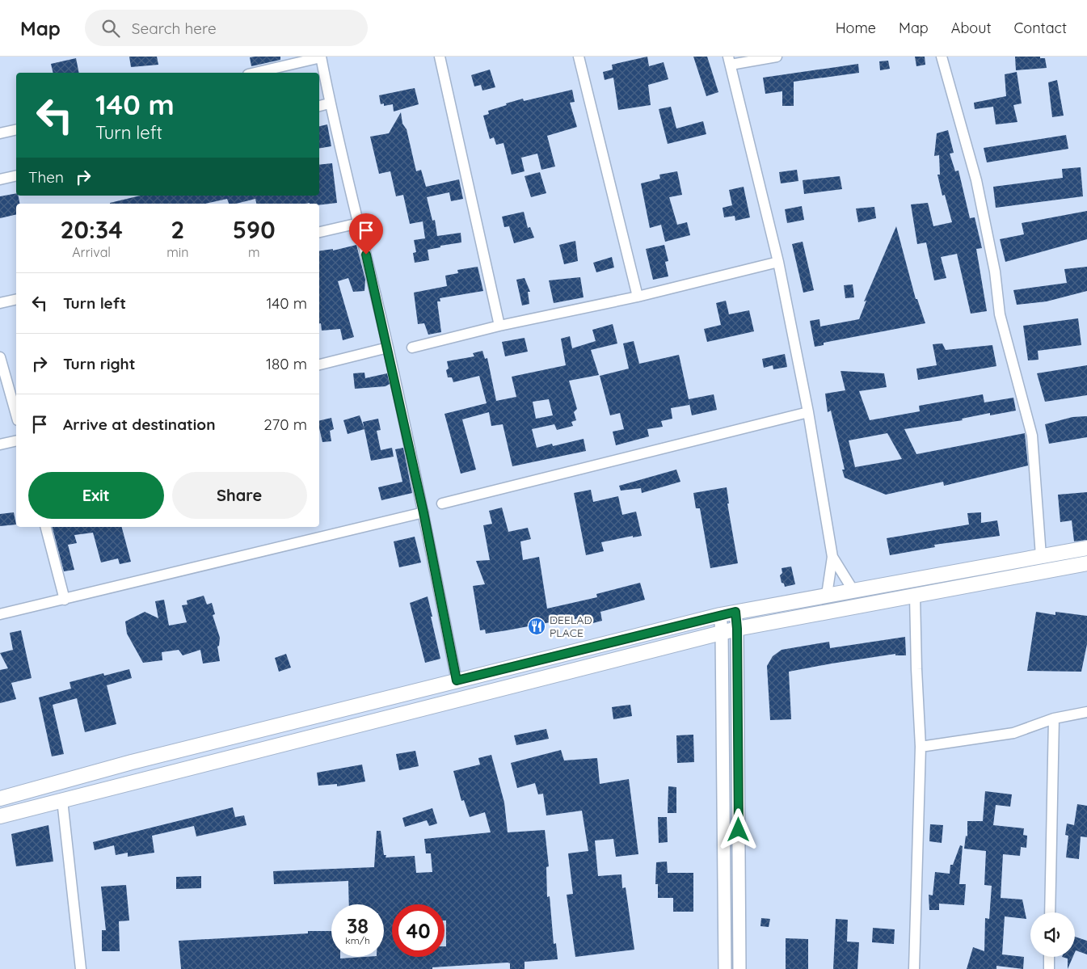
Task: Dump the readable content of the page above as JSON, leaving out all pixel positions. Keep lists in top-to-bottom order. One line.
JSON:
{"places":{"restaurant":["DEELAD PLACE"]},"page":{"header":"Map","search":"Search here","nav":["Home","Map","About","Contact"],"turn":["140 m","Turn left"],"then":"Then","eta":["20:34","Arrival","2","min","590","m"],"list":[{"name":"Turn left","value":"140 m"},{"name":"Turn right","value":"180 m"},{"name":"Arrive at destination","value":"270 m"}],"buttons":["Exit","Share"],"speed":"38 km/h","limit":"40"}}
